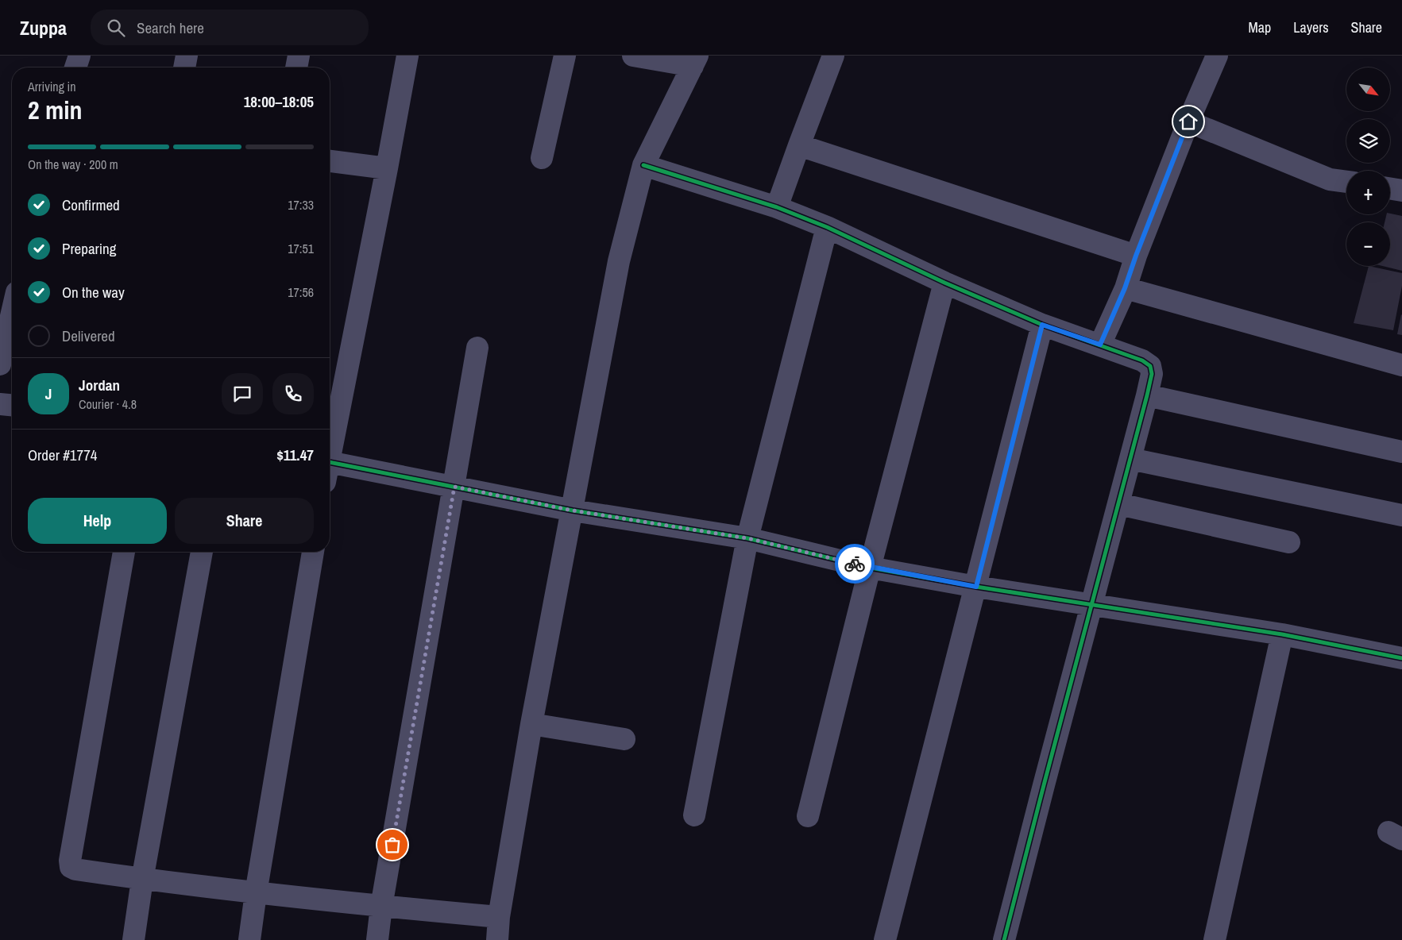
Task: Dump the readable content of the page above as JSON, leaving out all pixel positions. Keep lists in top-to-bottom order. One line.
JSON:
{"north":"bottom right","page":{"header":"Zuppa","search":"Search here","nav":["Map","Layers","Share"],"map_buttons":["+","−"],"heading":["2 min","Arriving in","18:00–18:05"],"panel":["Jordan","Courier · 4.8","Order #1774","$11.47"],"bar":"On the way · 200 m","list":[["Confirmed","17:33"],["Preparing","17:51"],["On the way","17:56"],"Delivered"],"round":"J","buttons":["Help","Share"]}}
